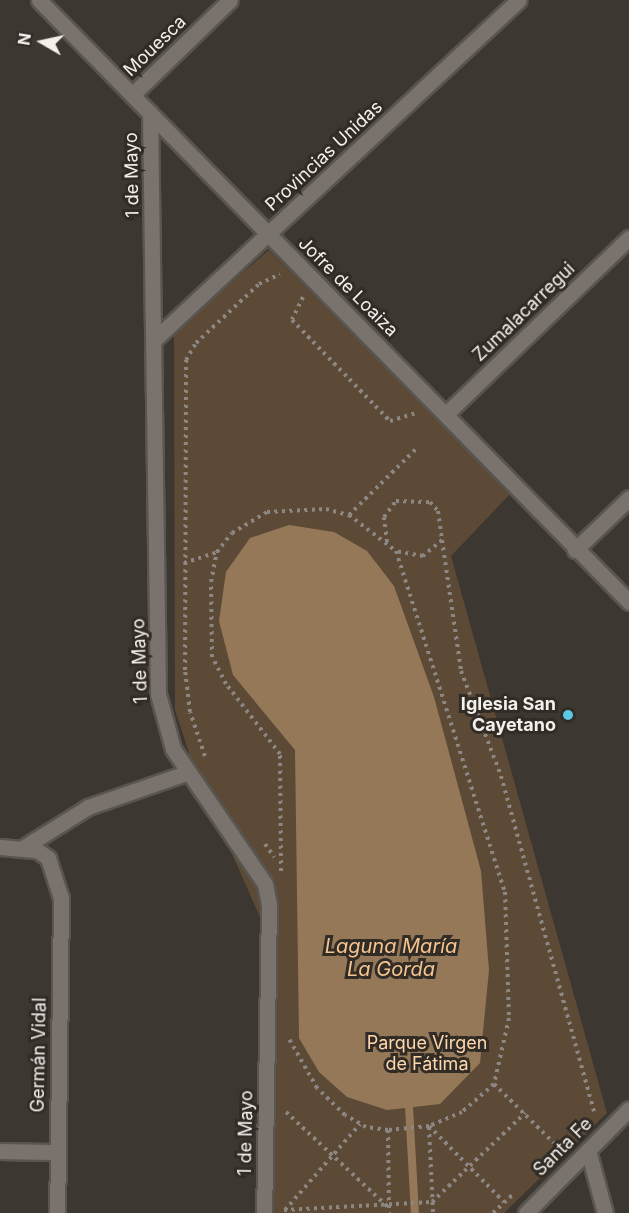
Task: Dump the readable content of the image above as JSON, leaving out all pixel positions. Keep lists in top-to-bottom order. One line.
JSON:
{"streets":{"street":["Mouesca","Provincias Unidas","1 de Mayo","Jofre de Loaiza","Zumalacarregui","Germán Vidal","Santa Fe"]},"crossings":[["Mouesca","Jofre de Loaiza"],["Provincias Unidas","1 de Mayo"],["Provincias Unidas","Jofre de Loaiza"],["1 de Mayo","Jofre de Loaiza"],["Jofre de Loaiza","Zumalacarregui"]],"water":["Laguna María La Gorda"],"parks":["Parque Virgen de Fátima"],"places":["Iglesia San Cayetano"],"north":"left"}
